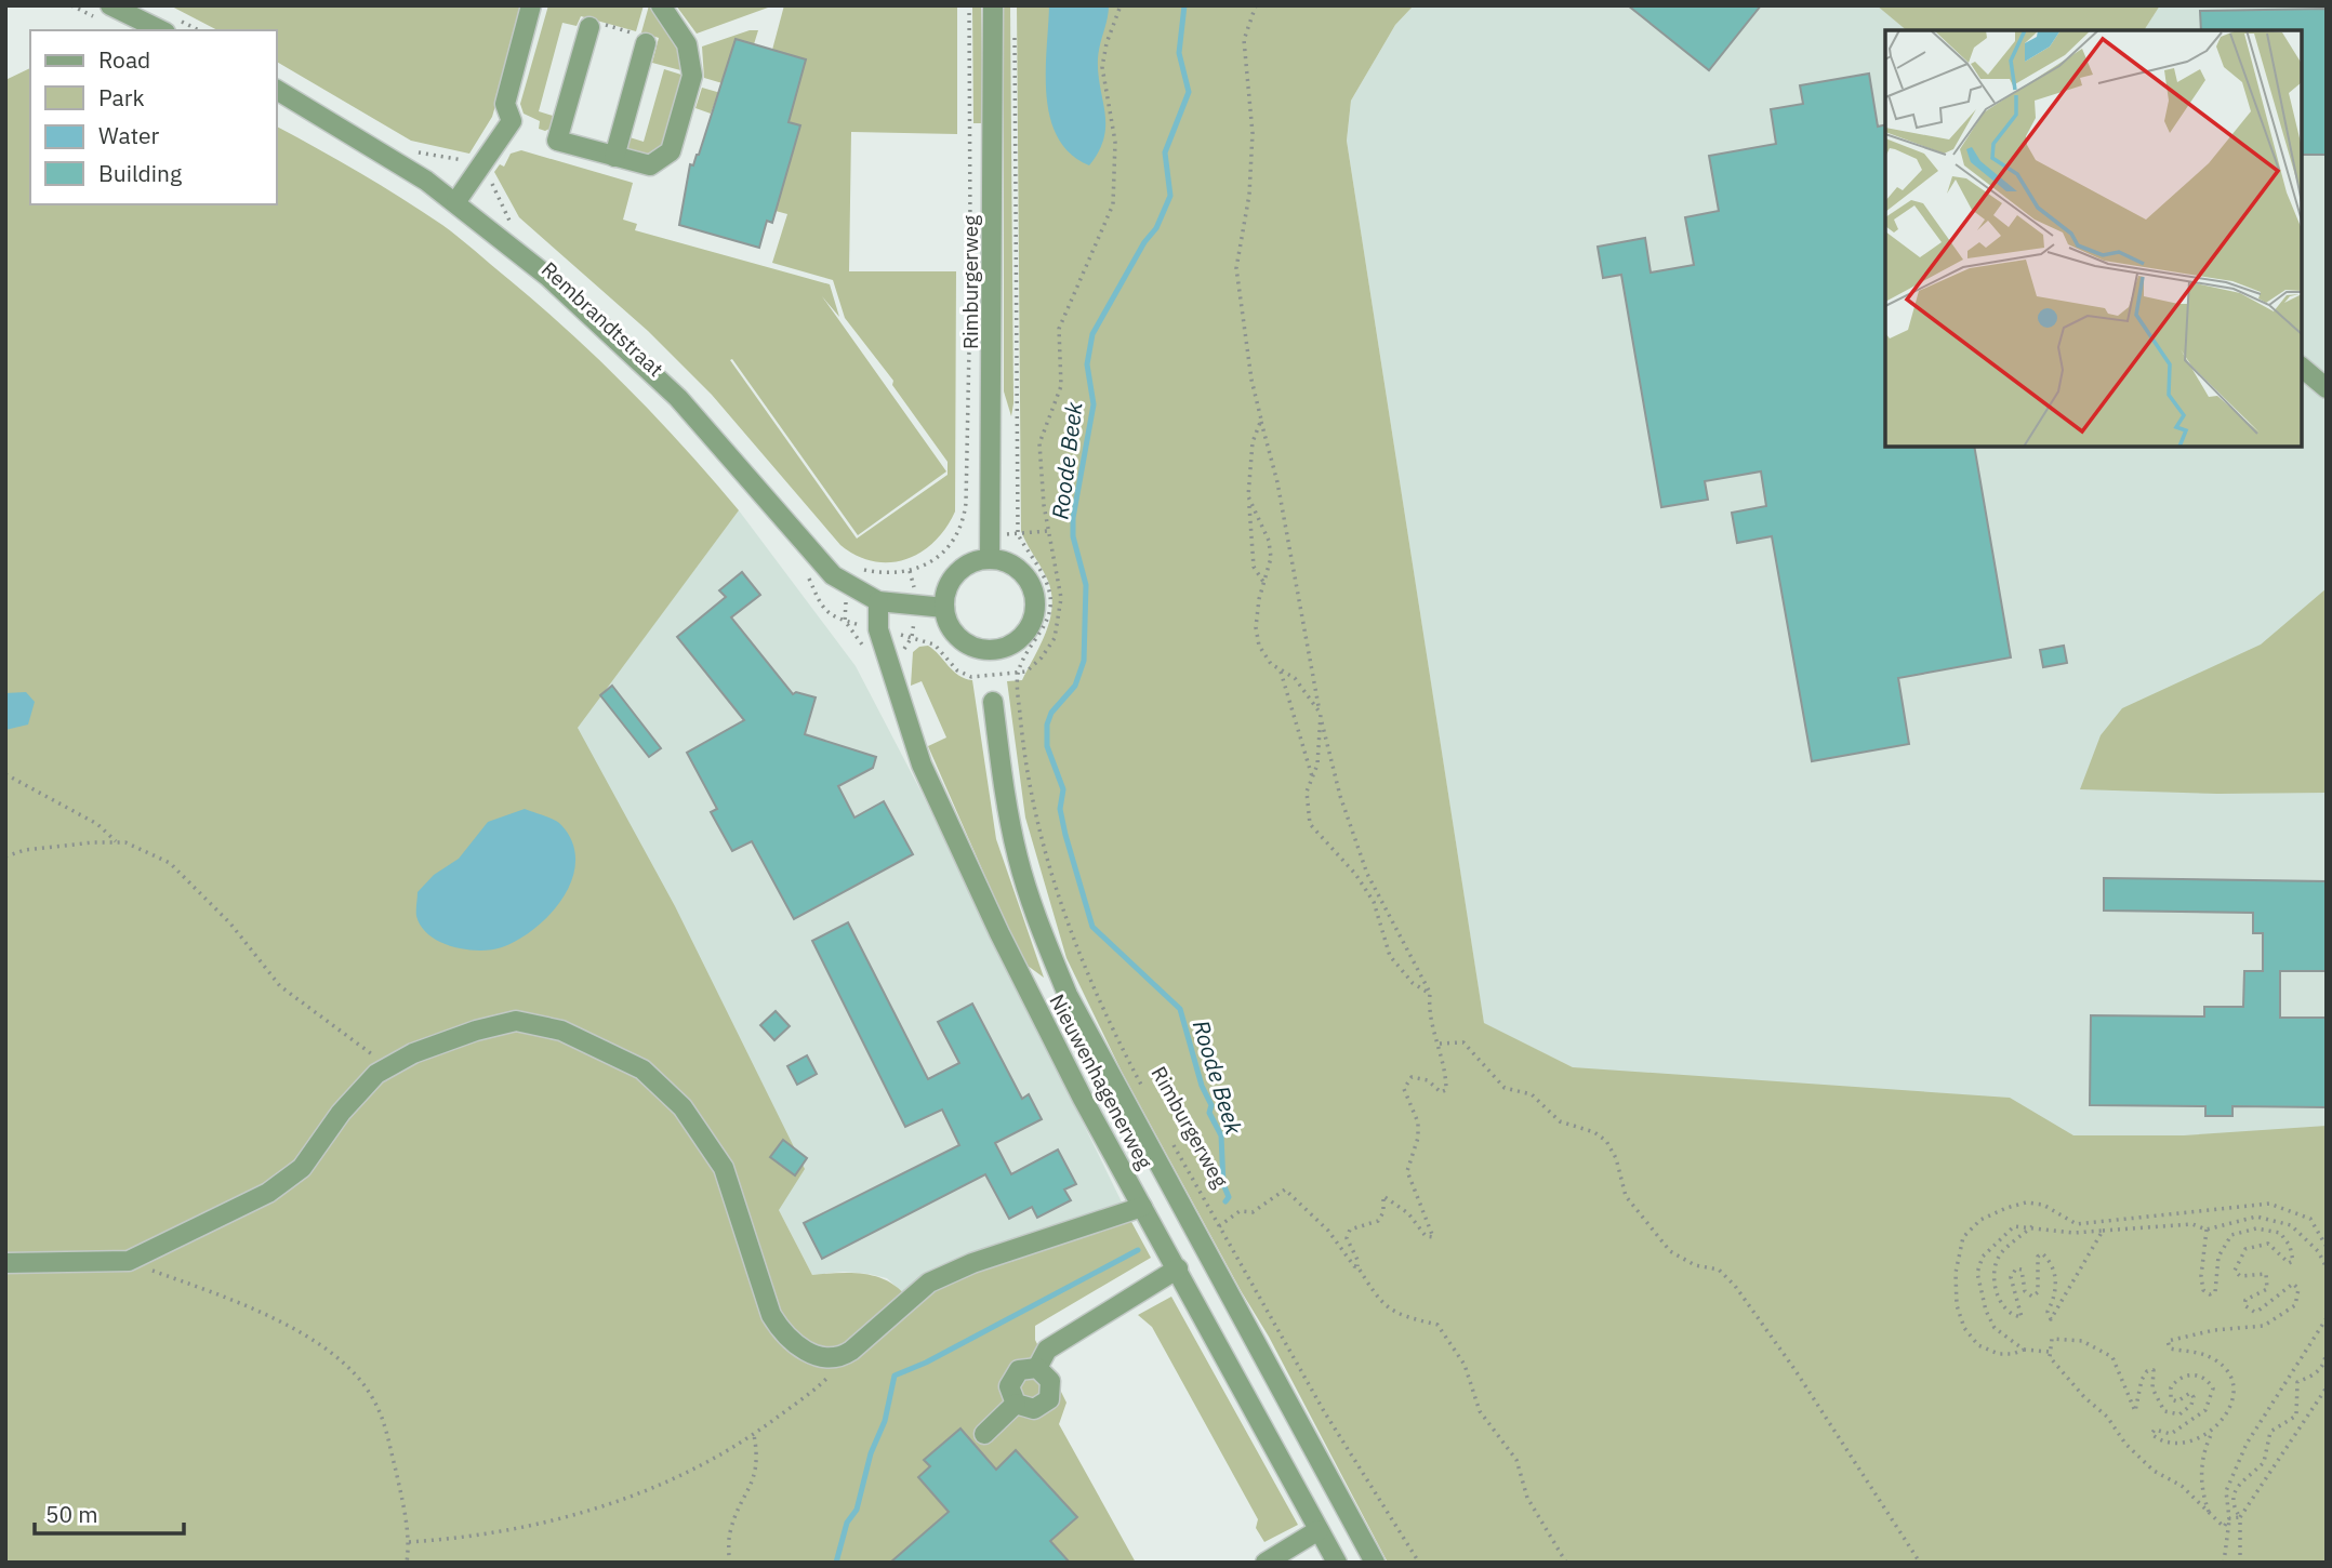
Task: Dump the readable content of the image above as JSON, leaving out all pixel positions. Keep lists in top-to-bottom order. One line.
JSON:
{"streets":{"street":["Rimburgerweg","Rembrandtstraat","Nieuwenhagenerweg"]},"crossings":[["Rimburgerweg","Rembrandtstraat"],["Rembrandtstraat","Nieuwenhagenerweg"]],"water":["Roode Beek"],"legend":["Road","Park","Water","Building"],"scale_bar":"50 m"}
